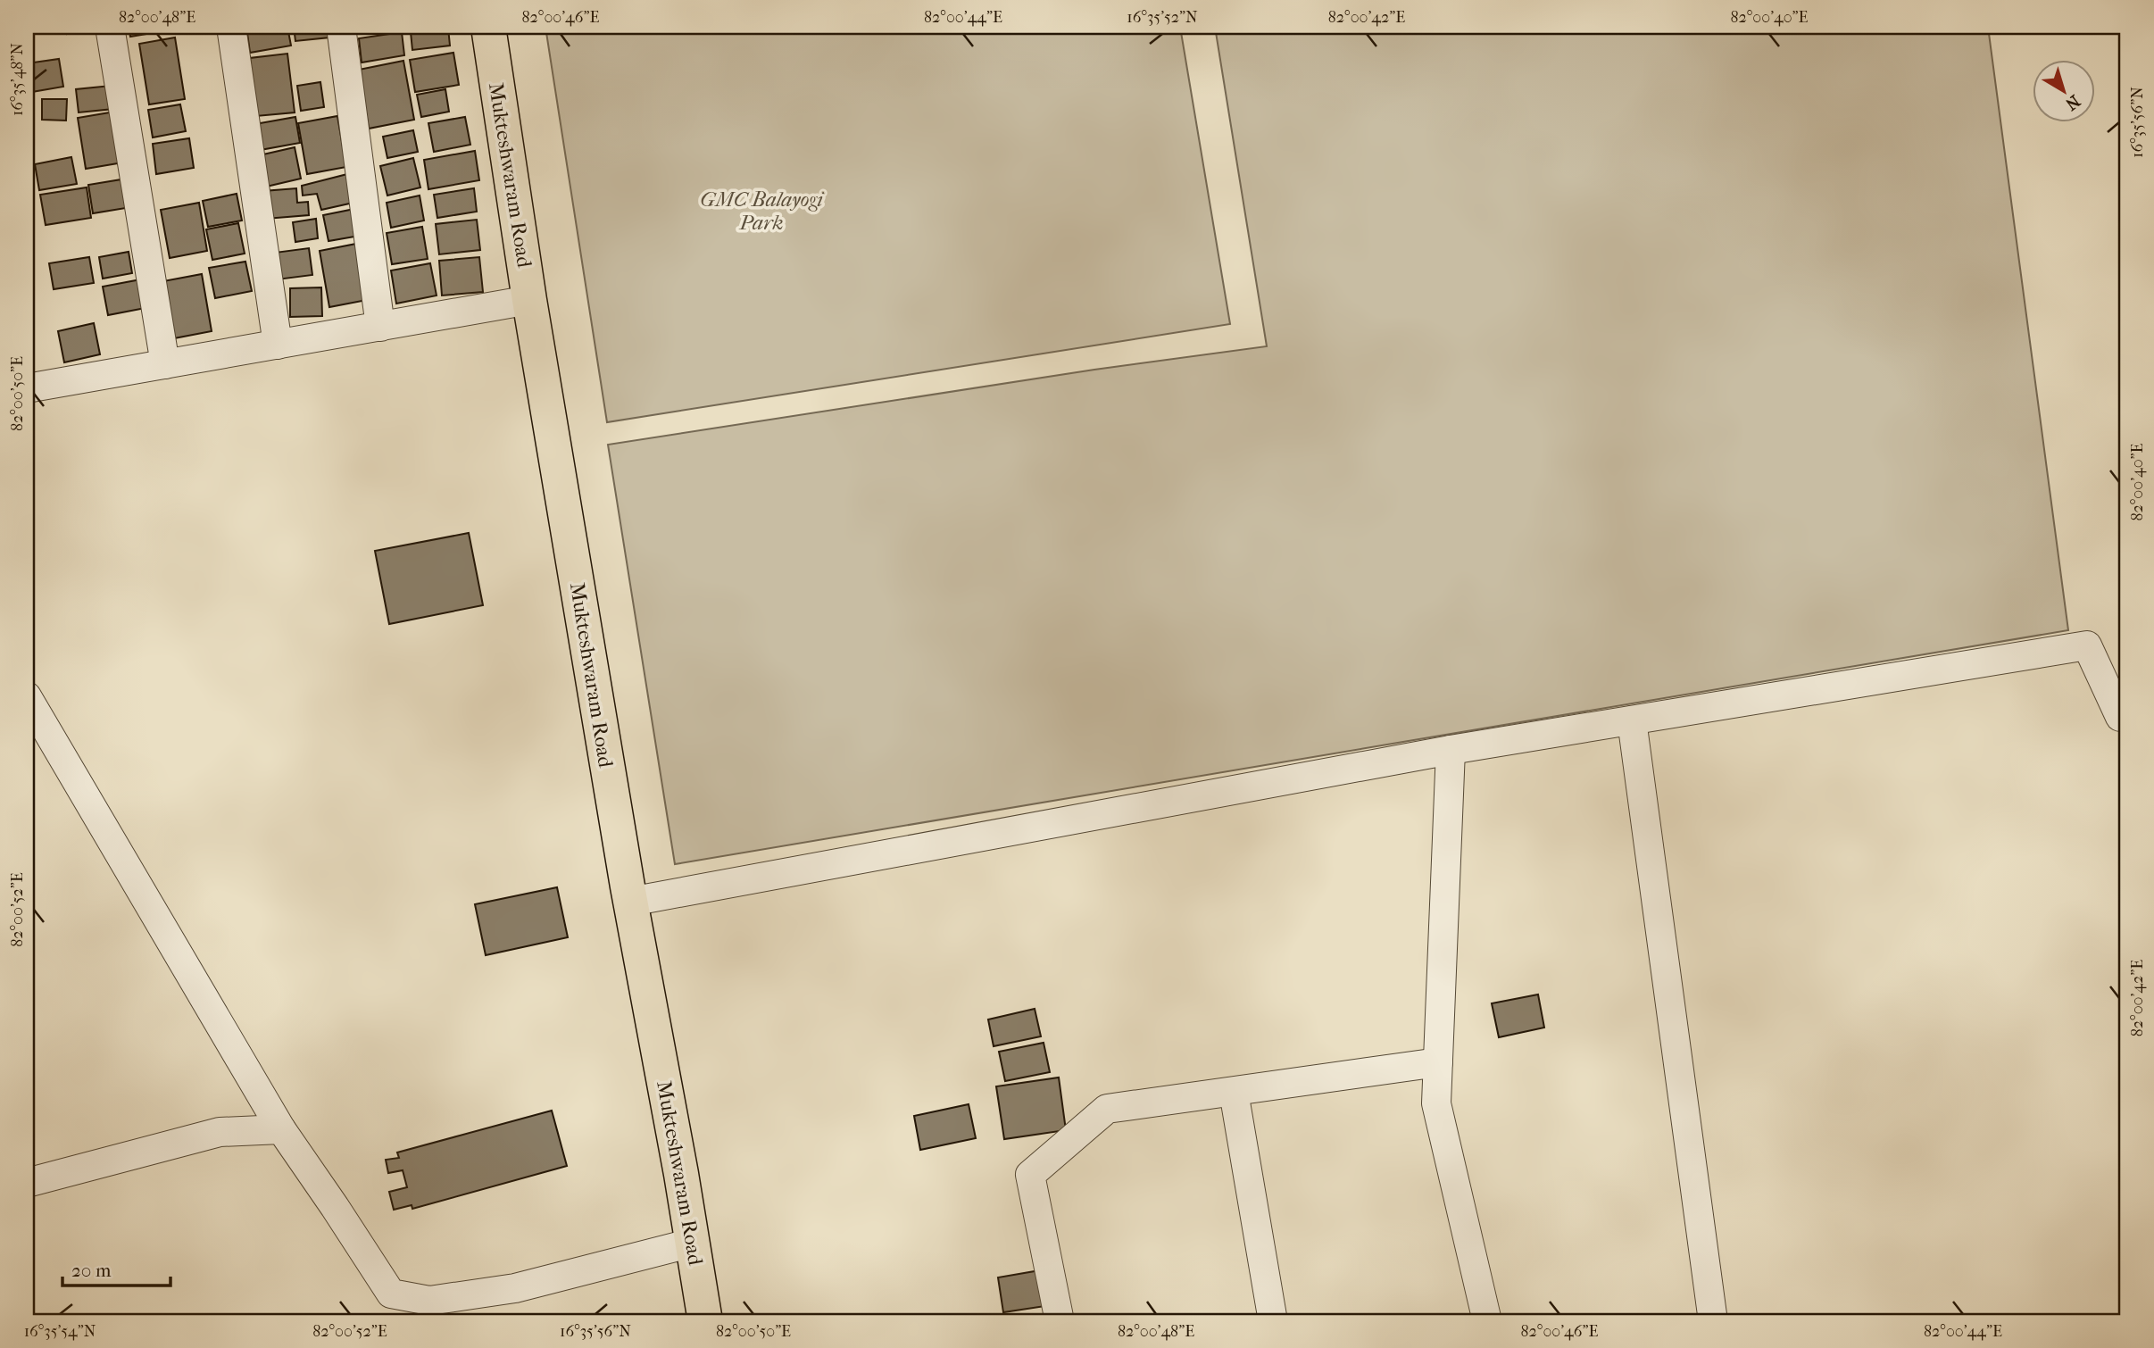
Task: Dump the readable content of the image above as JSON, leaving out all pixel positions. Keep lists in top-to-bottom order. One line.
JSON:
{"streets":{"main road":["Mukteshwaram Road"]},"parks":["GMC Balayogi Park"],"scale_bar":"20 m","north":"bottom right","coordinates":["82°00'48\"E","82°00'46\"E","82°00'44\"E","16°35'52\"N","82°00'42\"E","82°00'40\"E","16°35'48\"N","16°35'56\"N","82°00'50\"E","82°00'52\"E","16°35'54\"N"]}
